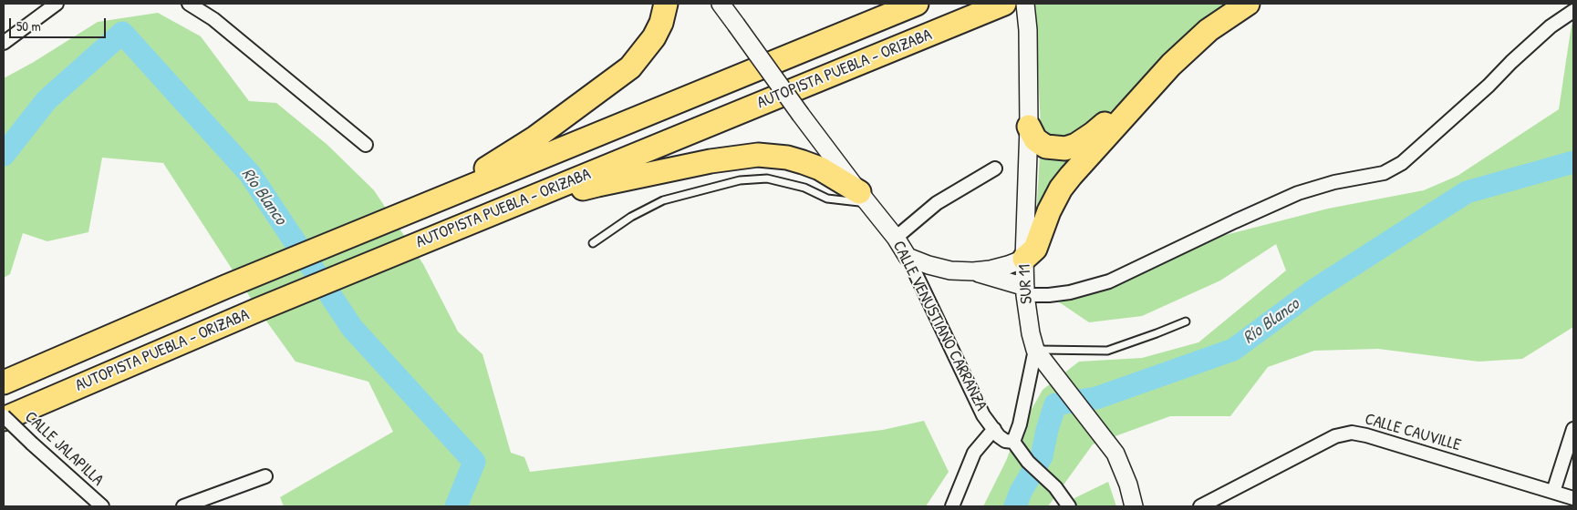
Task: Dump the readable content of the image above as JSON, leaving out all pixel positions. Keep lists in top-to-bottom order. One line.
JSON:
{"streets":{"highway":["AUTOPISTA PUEBLA - ORIZABA"],"main road":["SUR 11","CALLE VENUSTIANO CARRANZA"],"street":["CALLE CAUVILLE","CALLE JALAPILLA"]},"crossings":[["AUTOPISTA PUEBLA - ORIZABA","CALLE JALAPILLA"]],"water":["Río Blanco"],"scale_bar":"50 m"}
